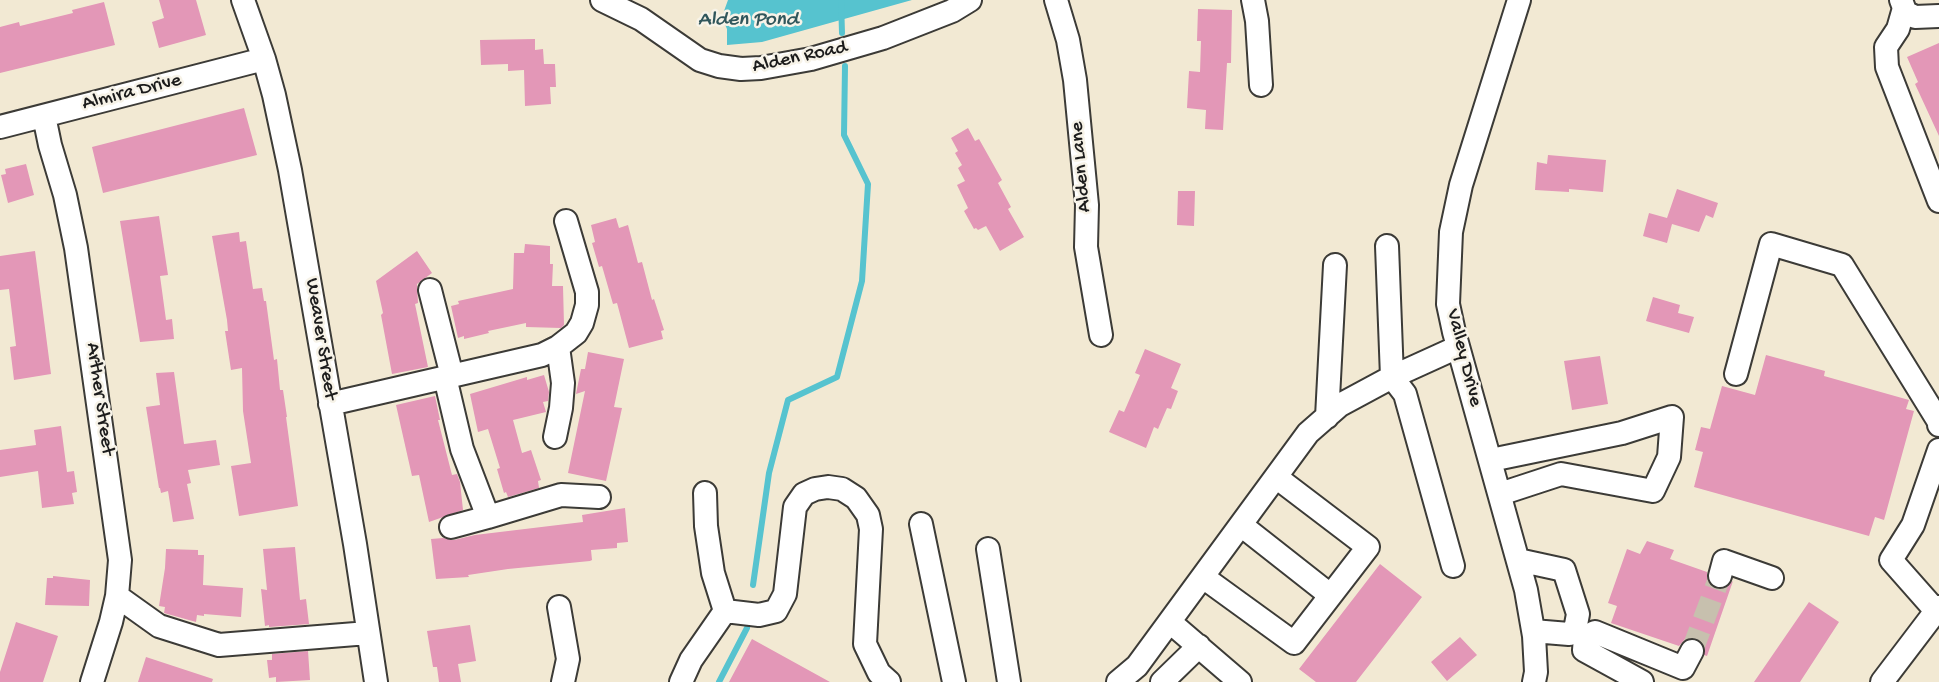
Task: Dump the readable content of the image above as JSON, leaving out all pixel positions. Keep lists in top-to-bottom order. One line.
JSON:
{"streets":{"street":["Alden Road","Almira Drive","Alden Lane","Weaver Street","Valley Drive","Arther Street"]},"crossings":[["Almira Drive","Weaver Street"],["Almira Drive","Arther Street"]],"water":["Alden Pond"]}
